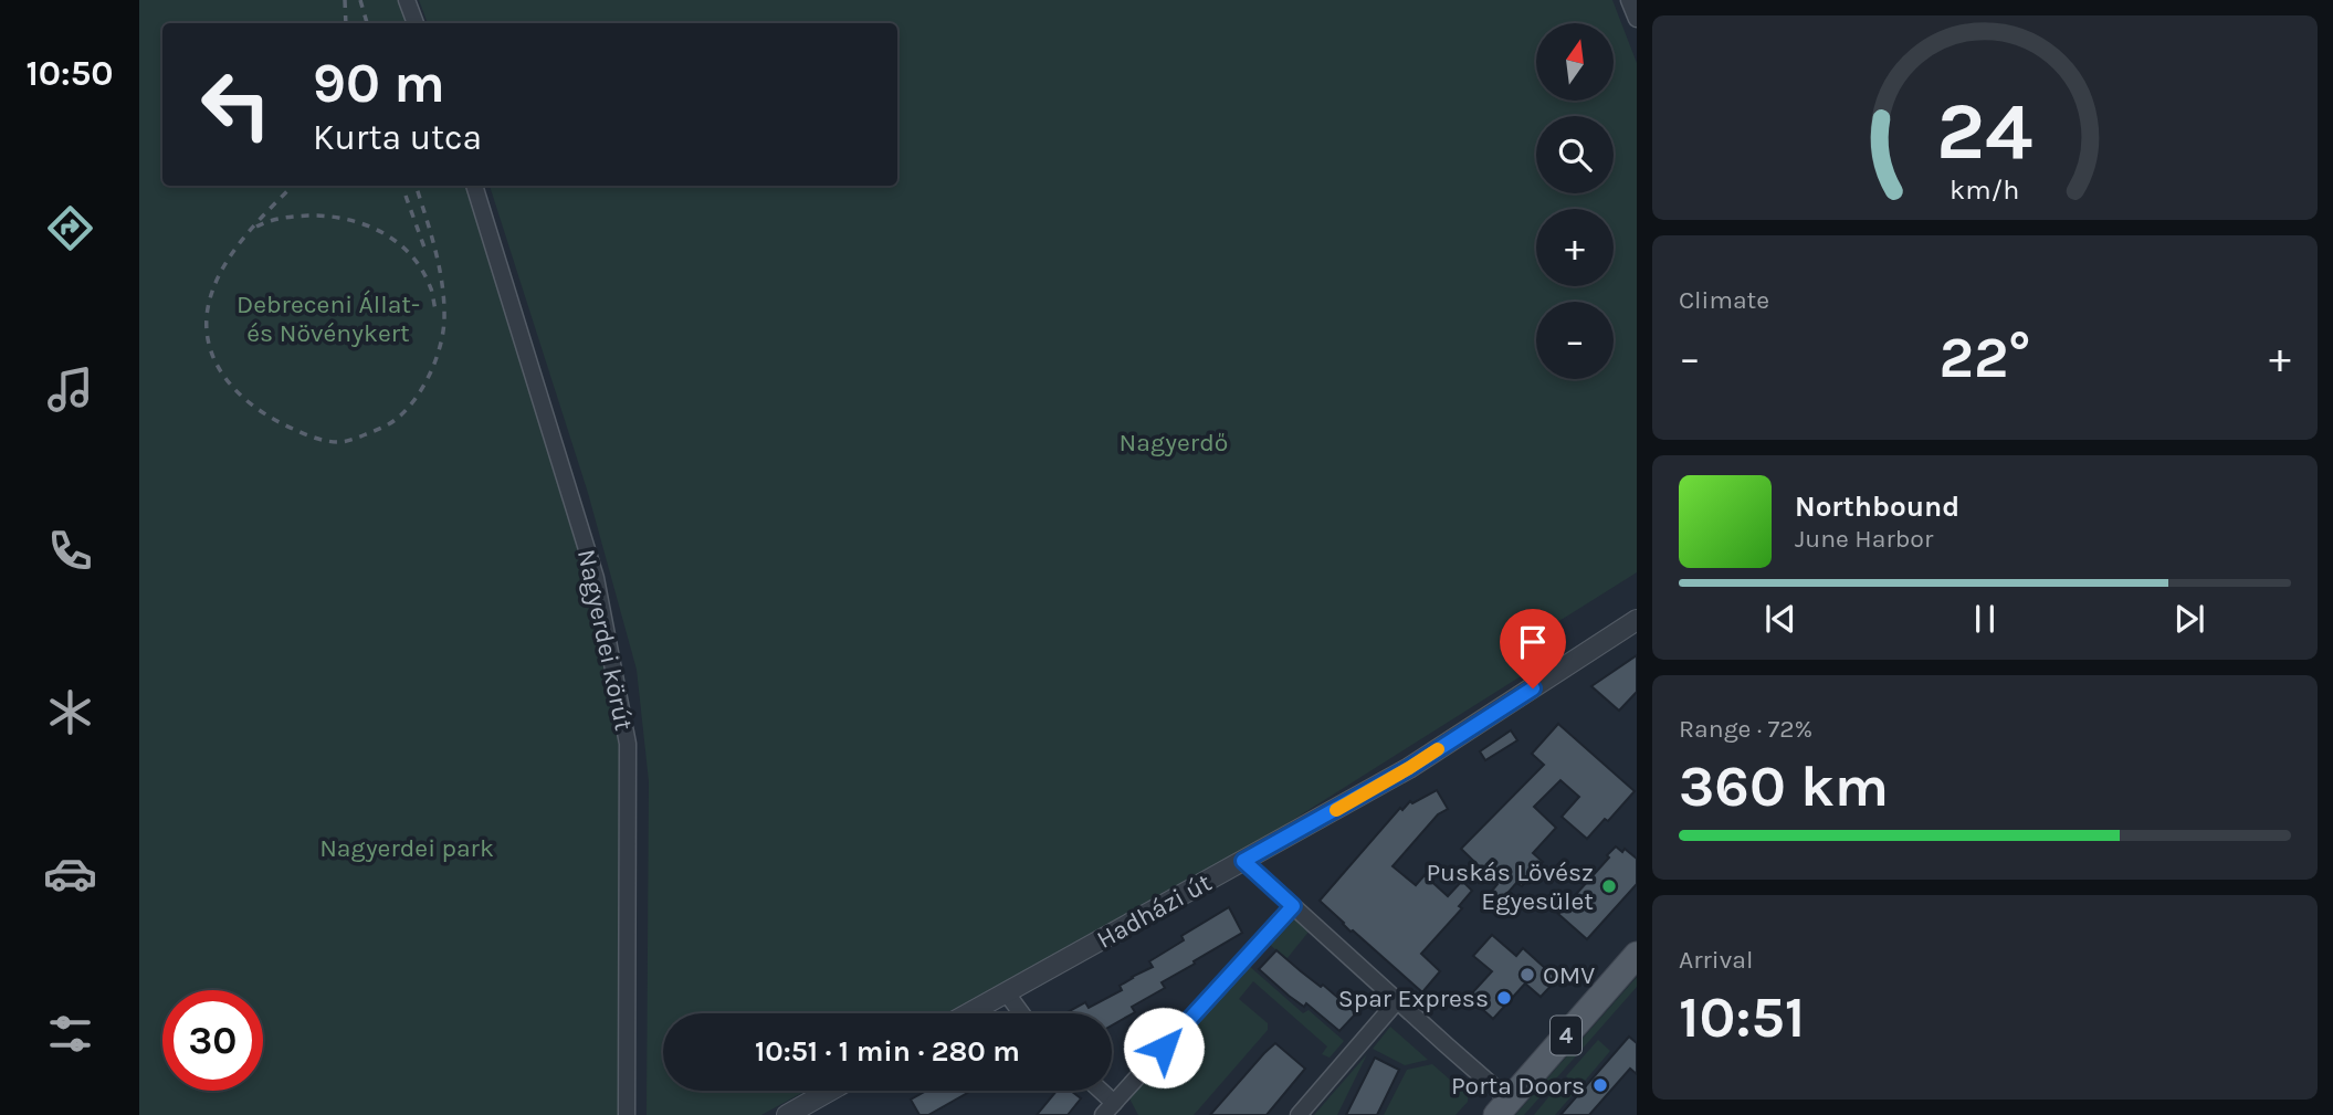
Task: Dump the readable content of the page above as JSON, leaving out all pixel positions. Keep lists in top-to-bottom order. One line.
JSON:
{"streets":{"main road":["4"],"street":["Nagyerdei körút","Hadházi út"]},"parks":["Debreceni Állat- és Növénykert","Nagyerdő","Nagyerdei park"],"places":["Puskás Lövész Egyesület","OMV","Spar Express","Porta Doors"],"north":"top","page":{"tabs":"10:50","map_buttons":["+","−"],"turn":["90 m","Kurta utca"],"tile":["Climate",["Range · 72%","360 km"],["Arrival","10:51"]],"heat":["−","22°","+"],"song":["Northbound","June Harbor"],"limit":"30","trip":"10:51 · 1 min · 280 m","gauge":["24","km/h"]}}
